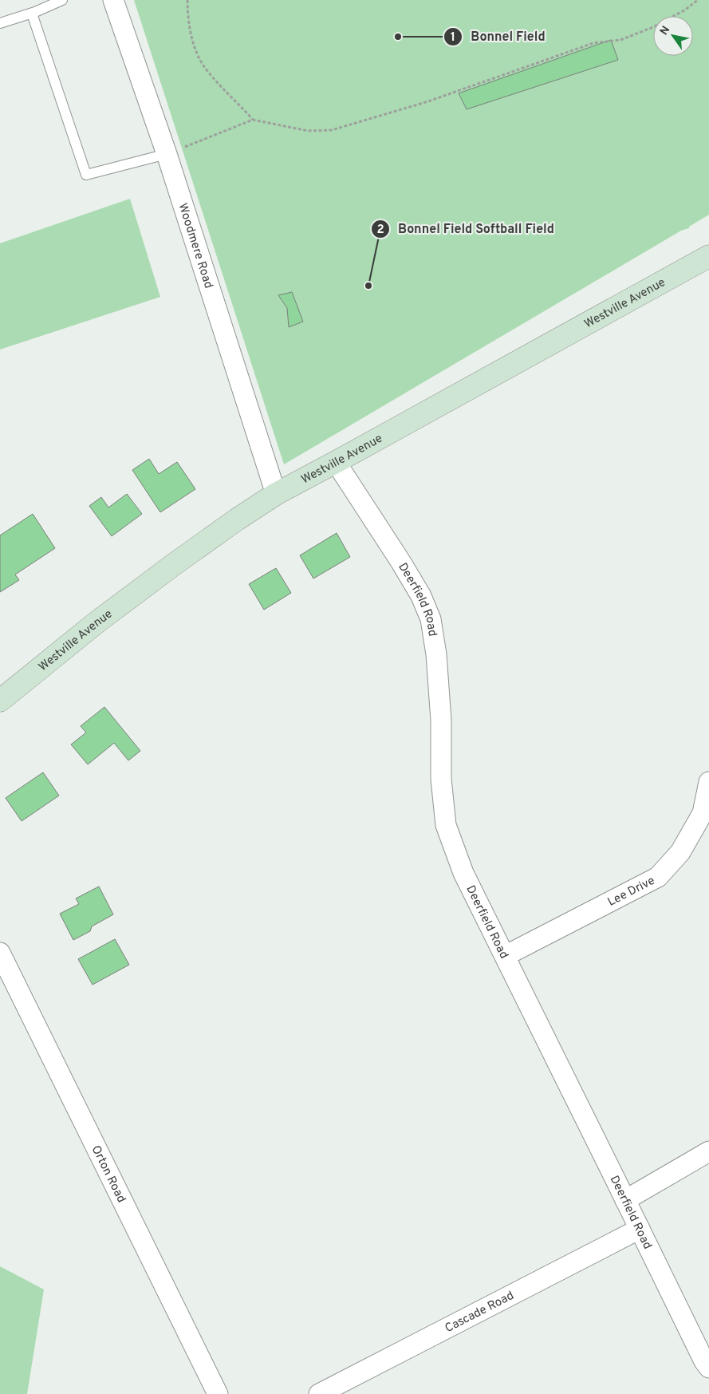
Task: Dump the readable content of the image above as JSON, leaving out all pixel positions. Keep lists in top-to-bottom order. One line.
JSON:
{"streets":{"street":["Woodmere Road","Westville Avenue","Deerfield Road","Lee Drive","Orton Road","Cascade Road"]},"crossings":[["Woodmere Road","Westville Avenue"],["Westville Avenue","Deerfield Road"],["Deerfield Road","Lee Drive"],["Deerfield Road","Cascade Road"]],"places":["Bonnel Field","Bonnel Field Softball Field"],"north":"top left"}
